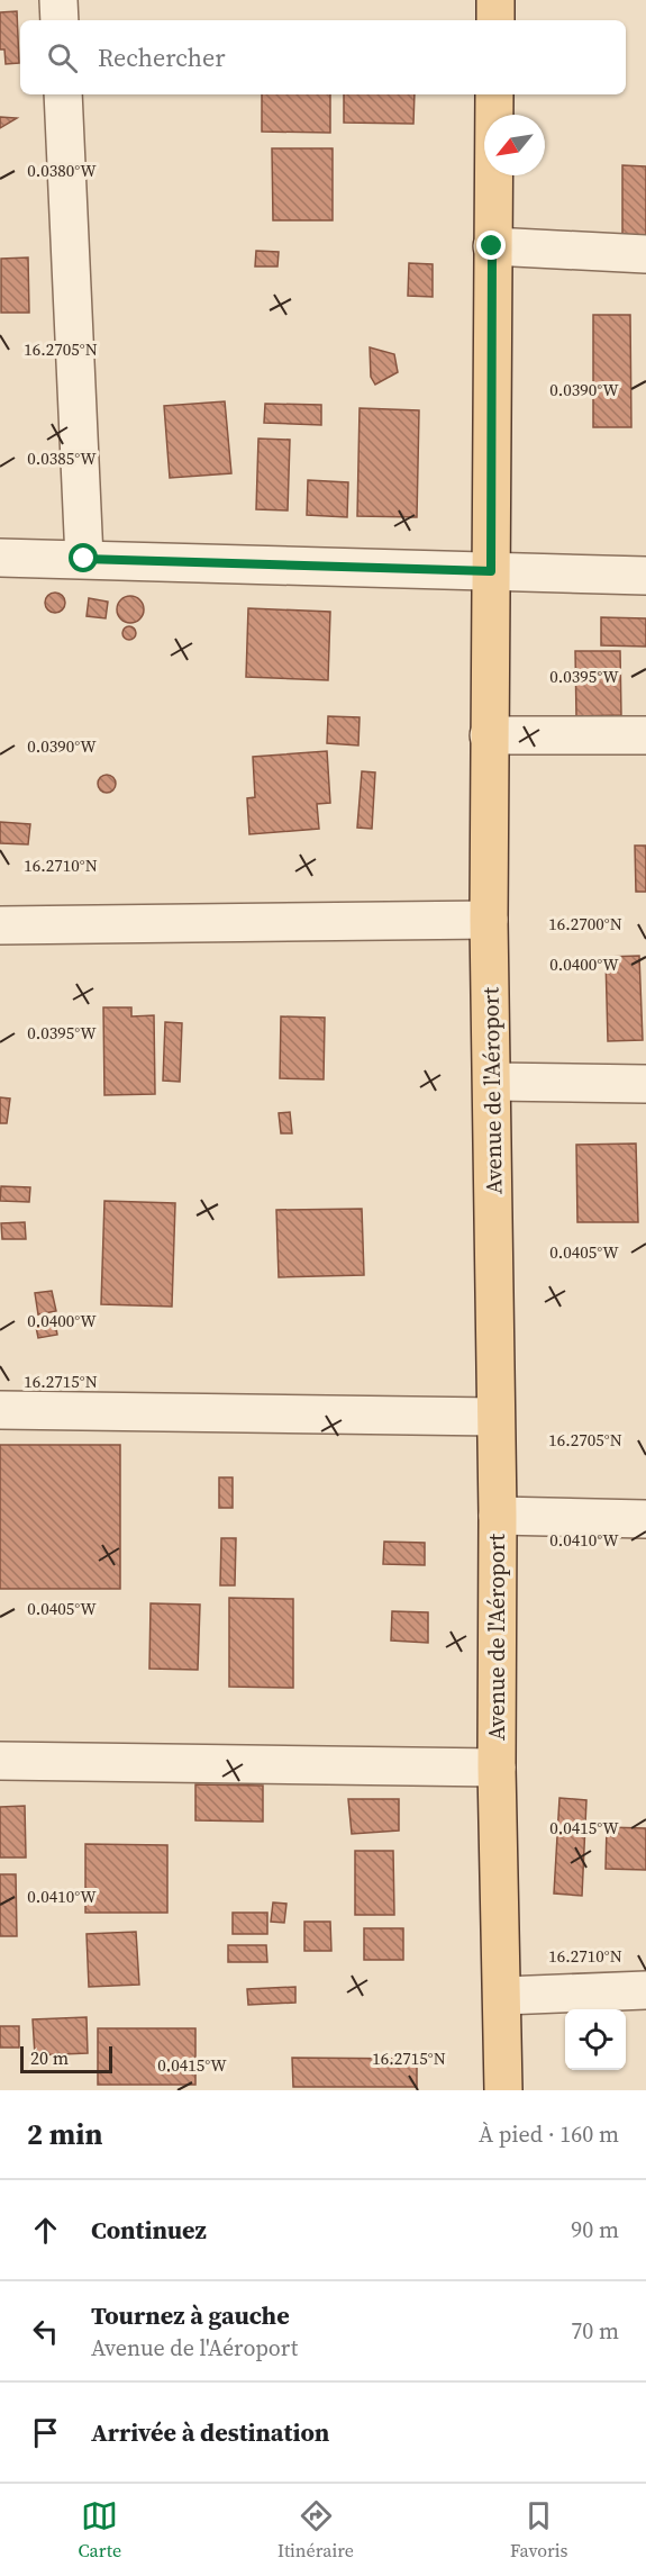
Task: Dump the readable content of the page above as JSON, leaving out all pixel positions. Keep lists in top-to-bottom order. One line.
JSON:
{"streets":{"main road":["Avenue de l'Aéroport"]},"scale_bar":"20 m","north":"bottom left","page":{"search":"Rechercher","scale":"20 m","heading":["2 min","À pied · 160 m"],"list":[["Continuez","90 m"],["Tournez à gauche","Avenue de l'Aéroport","70 m"],"Arrivée à destination"],"nav":["Carte","Itinéraire","Favoris"]},"coordinates":["0.0380°W","16.2705°N","0.0390°W","0.0385°W","0.0395°W","16.2710°N","16.2700°N","0.0400°W","0.0405°W","16.2715°N","0.0410°W","0.0415°W"]}
